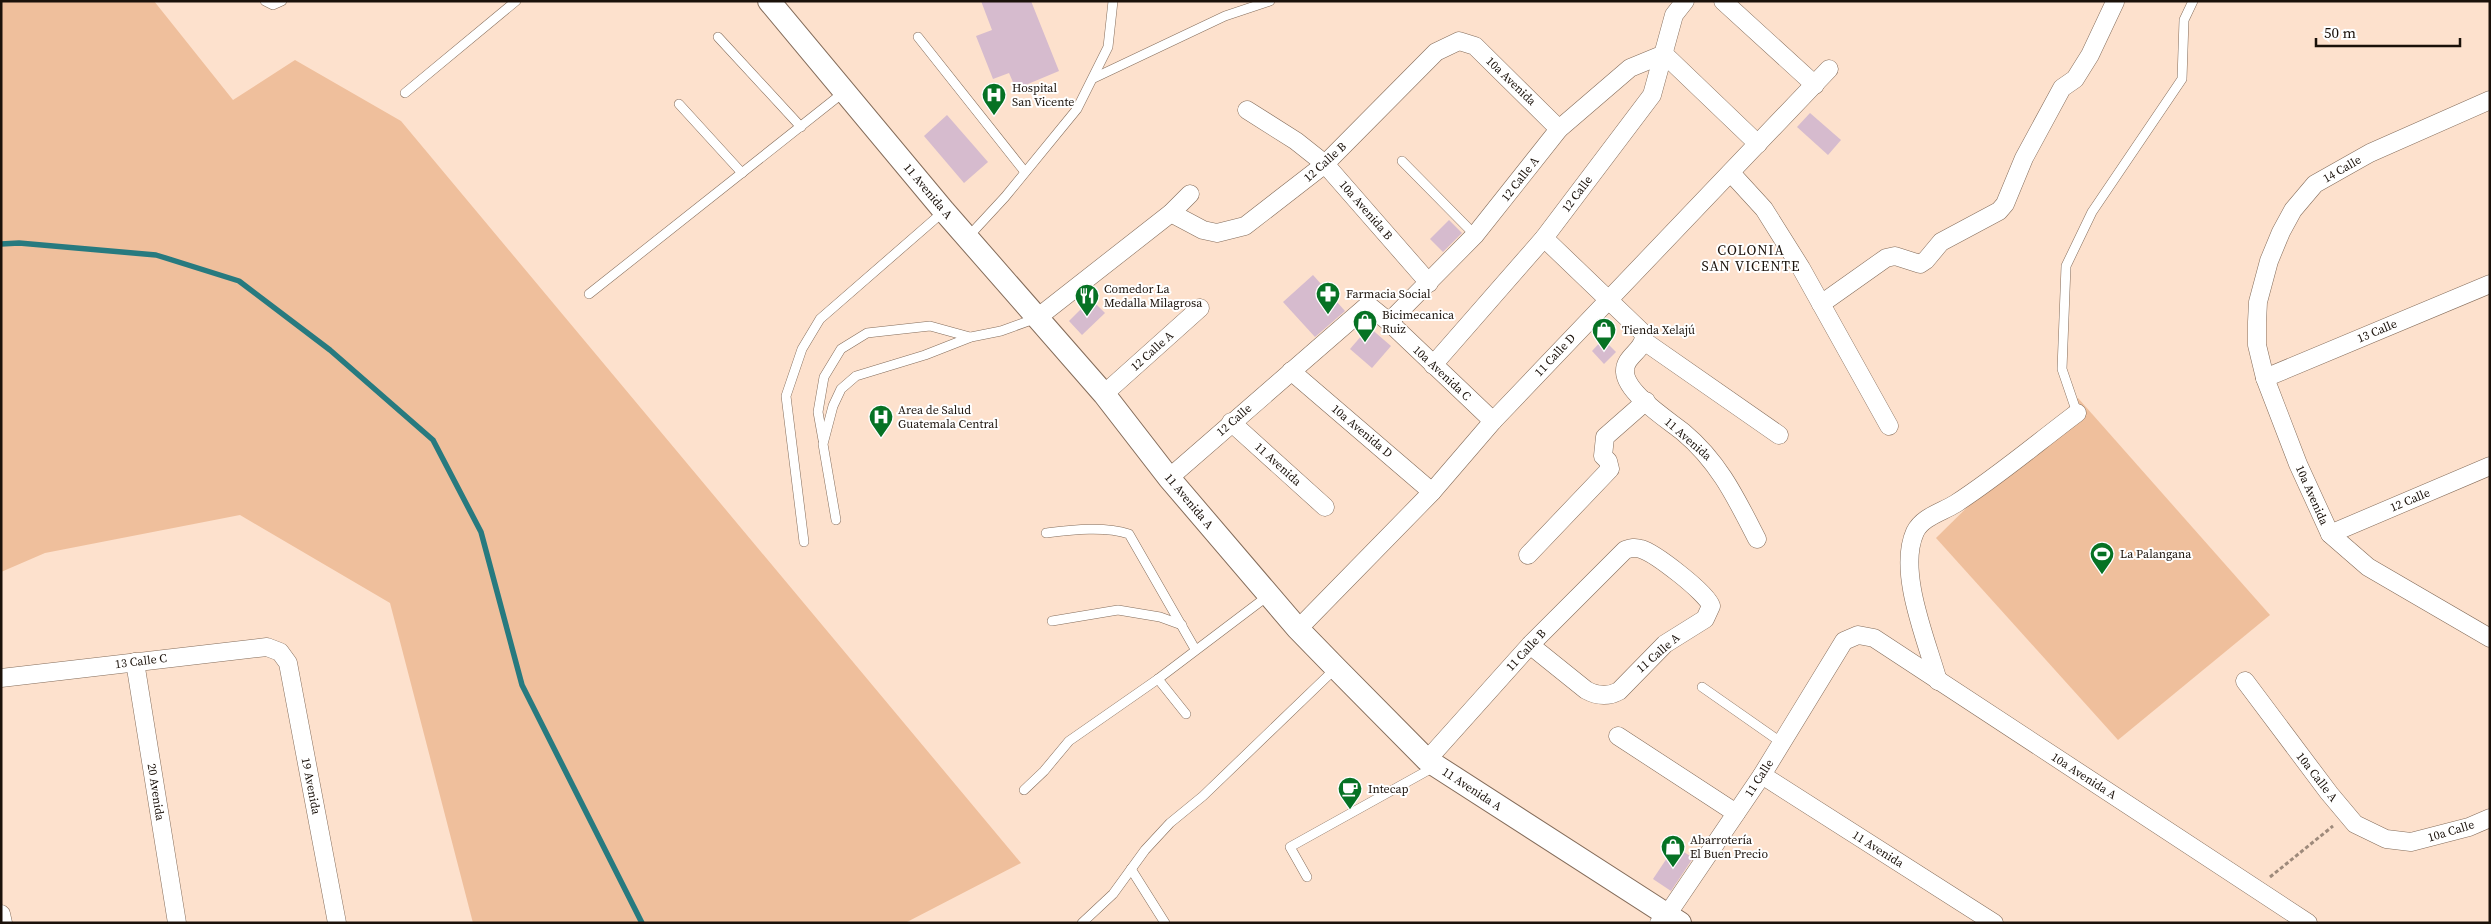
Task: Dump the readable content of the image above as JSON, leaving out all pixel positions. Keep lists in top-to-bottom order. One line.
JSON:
{"streets":{"street":["10a Avenida","12 Calle B","14 Calle","12 Calle A","11 Avenida A","12 Calle","10a Avenida B","13 Calle","11 Calle D","10a Avenida C","10a Avenida D","11 Avenida","11 Calle B","11 Calle A","13 Calle C","10a Avenida A","10a Calle A","11 Calle","19 Avenida","20 Avenida","10a Calle"]},"crossings":[["10a Avenida","12 Calle B"],["10a Avenida","14 Calle"],["10a Avenida","12 Calle A"],["10a Avenida","12 Calle"],["10a Avenida","13 Calle"],["12 Calle B","10a Avenida B"],["12 Calle A","11 Avenida A"],["12 Calle A","12 Calle"],["12 Calle A","10a Avenida B"],["12 Calle A","10a Avenida C"],["11 Avenida A","12 Calle"],["11 Avenida A","11 Calle D"],["11 Avenida A","11 Calle B"],["11 Avenida A","11 Calle"],["12 Calle","10a Avenida C"],["12 Calle","10a Avenida D"],["12 Calle","11 Avenida"],["11 Calle D","10a Avenida C"],["11 Calle D","10a Avenida D"],["11 Avenida","11 Calle"],["11 Calle B","11 Calle A"],["13 Calle C","19 Avenida"],["13 Calle C","20 Avenida"],["10a Avenida A","11 Calle"],["10a Calle A","10a Calle"]],"districts":["COLONIA SAN VICENTE"],"places":{"hospital":["Hospital San Vicente","Area de Salud Guatemala Central"],"pharmacy":["Farmacia Social"],"restaurant":["Comedor La Medalla Milagrosa"],"shop":["Bicimecanica Ruiz","Tienda Xelajú","Abarrotería El Buen Precio"],"sports":["La Palangana"],"cafe":["Intecap"]},"scale_bar":"50 m"}
